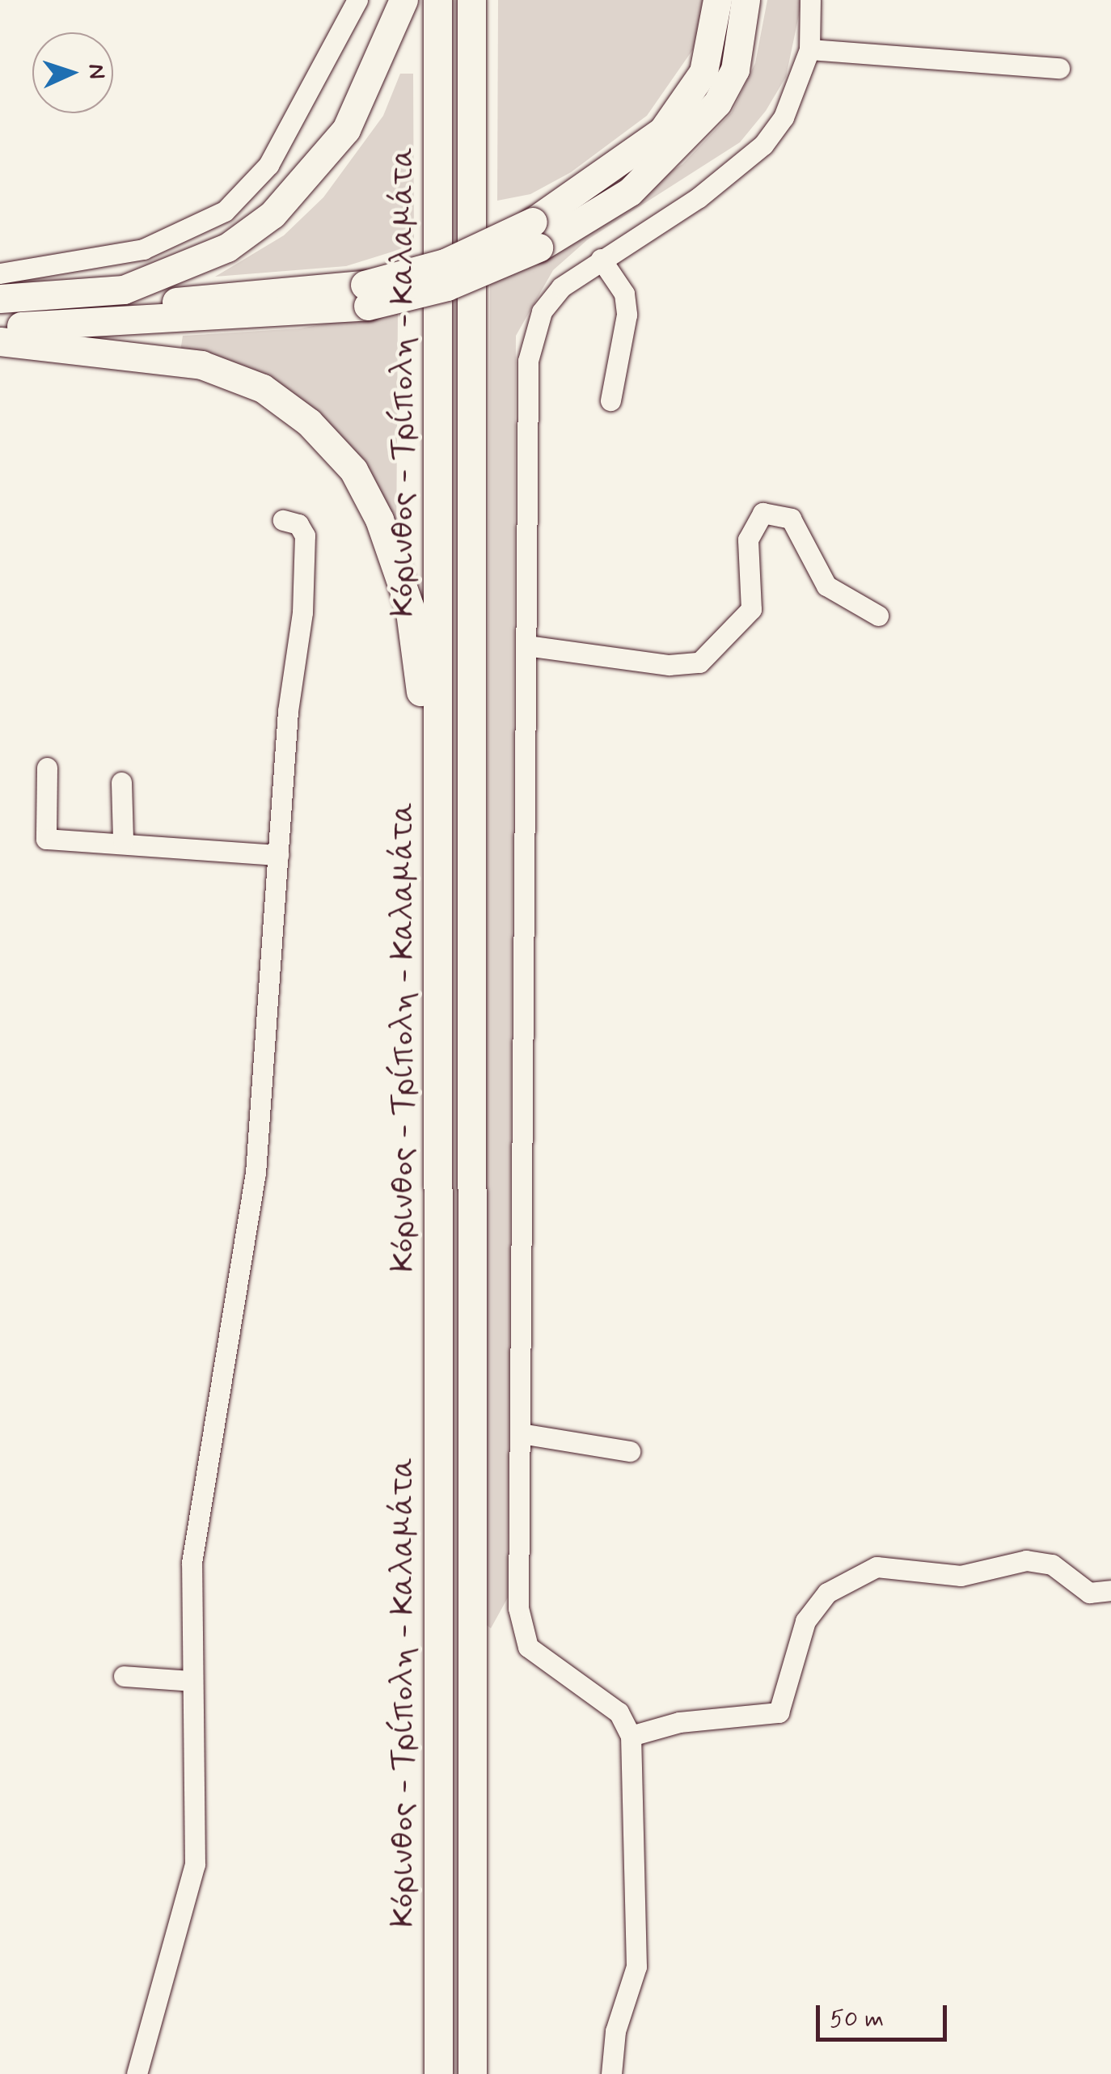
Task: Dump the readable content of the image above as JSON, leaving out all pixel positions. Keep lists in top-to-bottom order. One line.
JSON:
{"streets":{"highway":["Κόρινθος - Τρίπολη - Καλαμάτα"]},"scale_bar":"50 m","north":"right"}
